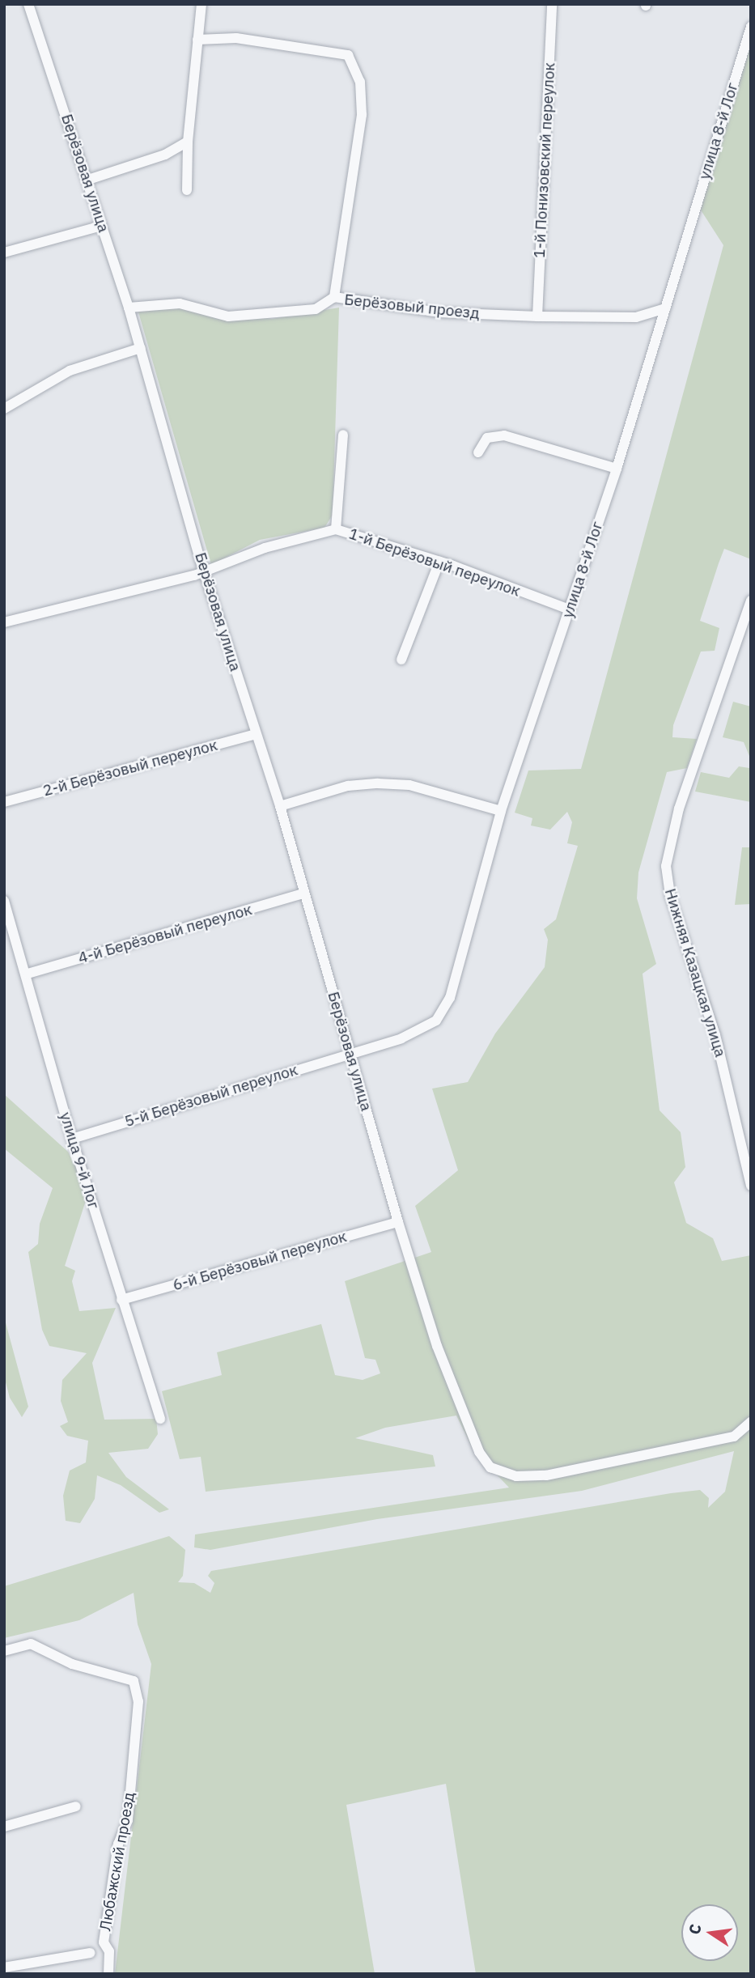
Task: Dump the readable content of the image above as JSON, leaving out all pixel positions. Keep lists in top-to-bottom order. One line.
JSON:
{"streets":{"street":["улица 8-й Лог","1-й Понизовский переулок","Берёзовая улица","Берёзовый проезд","1-й Берёзовый переулок","2-й Берёзовый переулок","4-й Берёзовый переулок","Нижняя Казацкая улица","5-й Берёзовый переулок","улица 9-й Лог","6-й Берёзовый переулок","Любажский проезд"]},"crossings":[["улица 8-й Лог","Берёзовая улица"],["улица 8-й Лог","Берёзовый проезд"],["улица 8-й Лог","1-й Берёзовый переулок"],["улица 8-й Лог","5-й Берёзовый переулок"],["1-й Понизовский переулок","Берёзовый проезд"],["Берёзовая улица","Берёзовый проезд"],["Берёзовая улица","1-й Берёзовый переулок"],["Берёзовая улица","2-й Берёзовый переулок"],["Берёзовая улица","4-й Берёзовый переулок"],["Берёзовая улица","5-й Берёзовый переулок"],["Берёзовая улица","6-й Берёзовый переулок"],["4-й Берёзовый переулок","улица 9-й Лог"],["5-й Берёзовый переулок","улица 9-й Лог"],["улица 9-й Лог","6-й Берёзовый переулок"]],"north":"left"}
